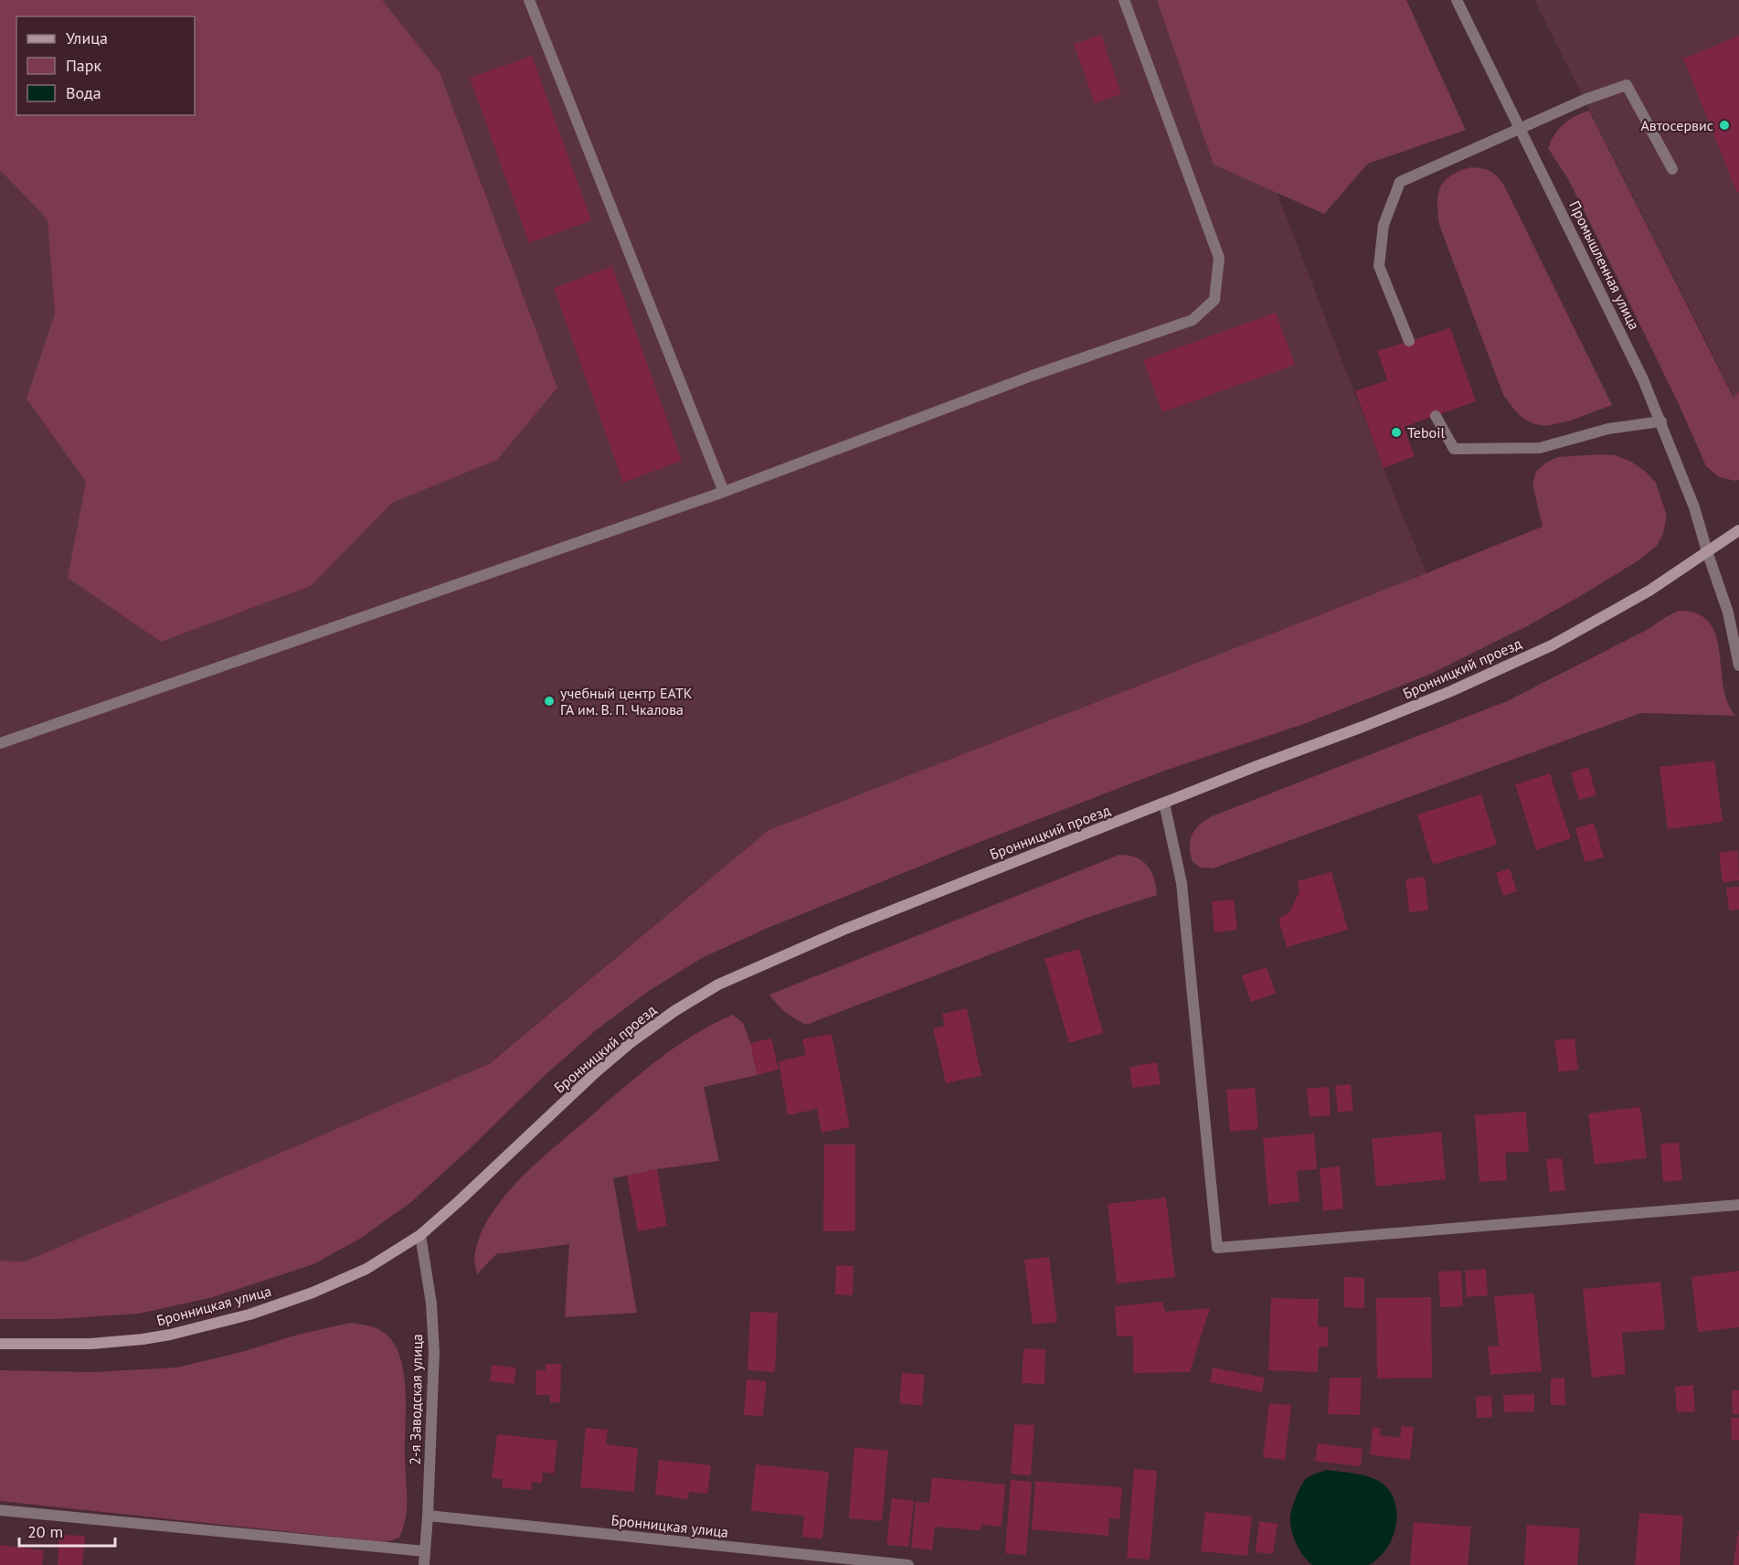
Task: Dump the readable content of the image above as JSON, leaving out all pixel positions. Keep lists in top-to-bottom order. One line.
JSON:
{"streets":{"main road":["Бронницкий проезд","Бронницкая улица"],"street":["Промышленная улица","2-я Заводская улица"]},"crossings":[["Промышленная улица","Бронницкий проезд"],["Бронницкий проезд","Бронницкая улица"],["Бронницкий проезд","2-я Заводская улица"],["Бронницкая улица","2-я Заводская улица"]],"places":["Автосервис","Teboil","учебный центр ЕАТК ГА им. В. П. Чкалова"],"legend":["Улица","Парк","Вода"],"scale_bar":"20 m"}
